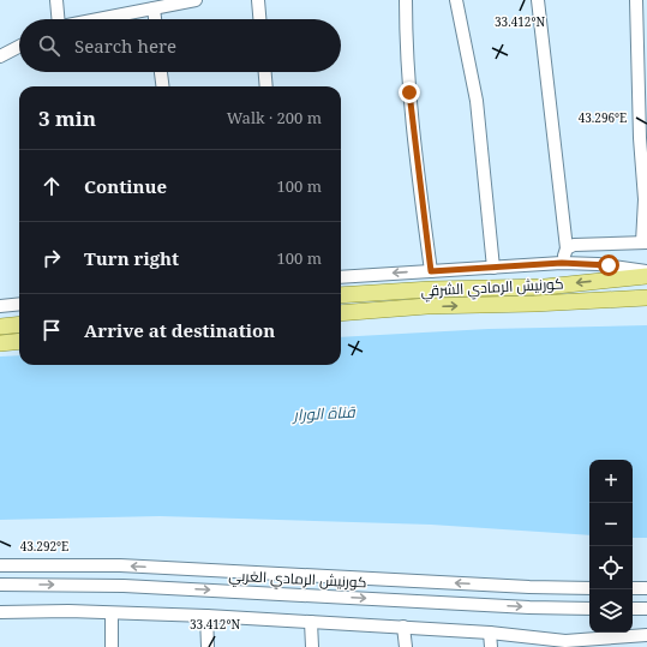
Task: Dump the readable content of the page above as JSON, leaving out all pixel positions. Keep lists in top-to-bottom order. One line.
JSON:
{"streets":{"main road":["كورنيش الرمادي الشرقي"],"street":["كورنيش الرمادي الغربي"]},"water":["قناة الورار"],"page":{"search":"Search here","heading":["3 min","Walk · 200 m"],"list":[["Continue","100 m"],["Turn right","100 m"],"Arrive at destination"],"map_buttons":["+","−"]},"coordinates":["33.412°N","43.296°E","43.292°E"]}
